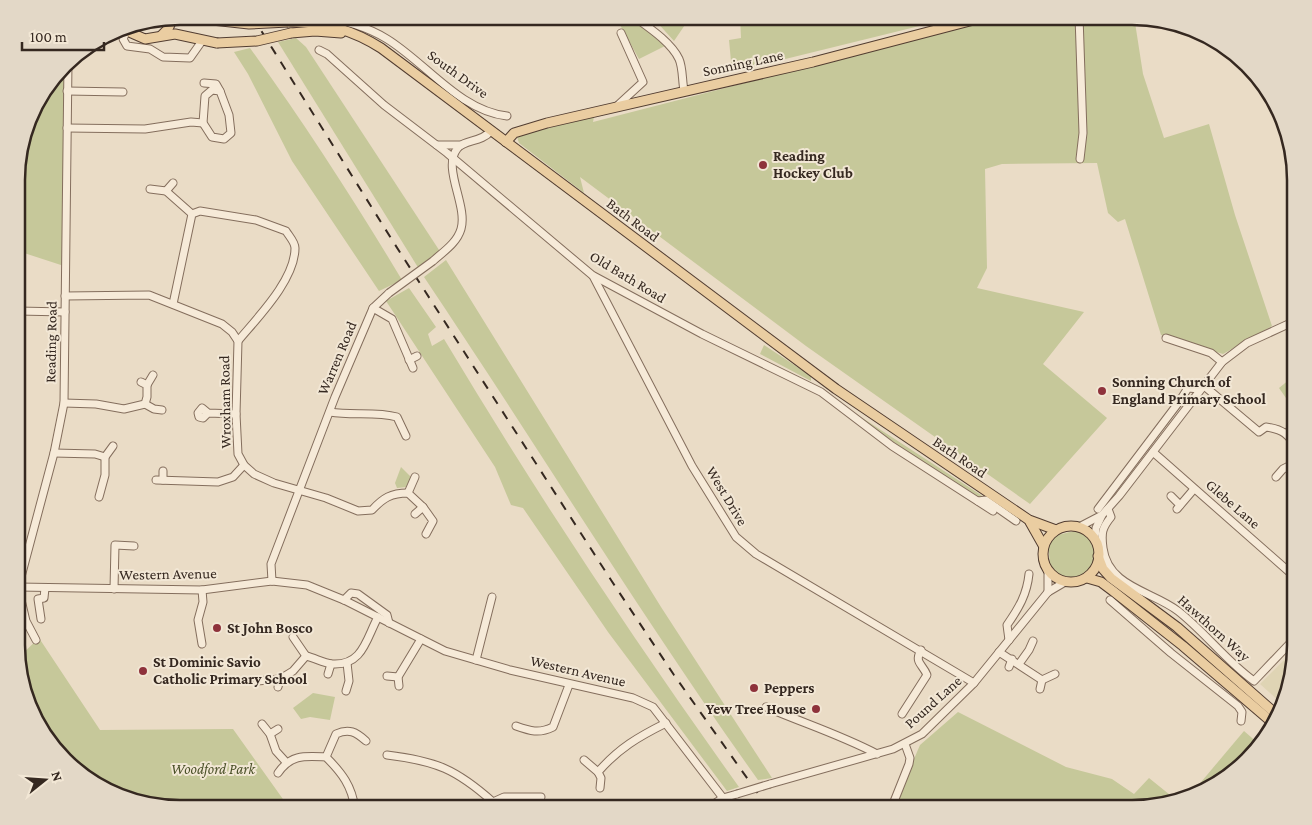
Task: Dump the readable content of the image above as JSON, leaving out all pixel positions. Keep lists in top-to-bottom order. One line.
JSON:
{"streets":{"main road":["Sonning Lane","Bath Road"],"street":["South Drive","Old Bath Road","Reading Road","Warren Road","Wroxham Road","West Drive","Glebe Lane","Western Avenue","Hawthorn Way","Pound Lane"]},"crossings":[["Sonning Lane","Bath Road"],["Bath Road","Pound Lane"],["Old Bath Road","Warren Road"],["Old Bath Road","West Drive"],["Reading Road","Wroxham Road"],["Warren Road","Wroxham Road"],["Warren Road","Western Avenue"],["West Drive","Pound Lane"],["Western Avenue","Pound Lane"]],"parks":["Woodford Park"],"places":["Reading Hockey Club","Sonning Church of England Primary School","St John Bosco","St Dominic Savio Catholic Primary School","Peppers","Yew Tree House"],"scale_bar":"100 m","north":"right"}
